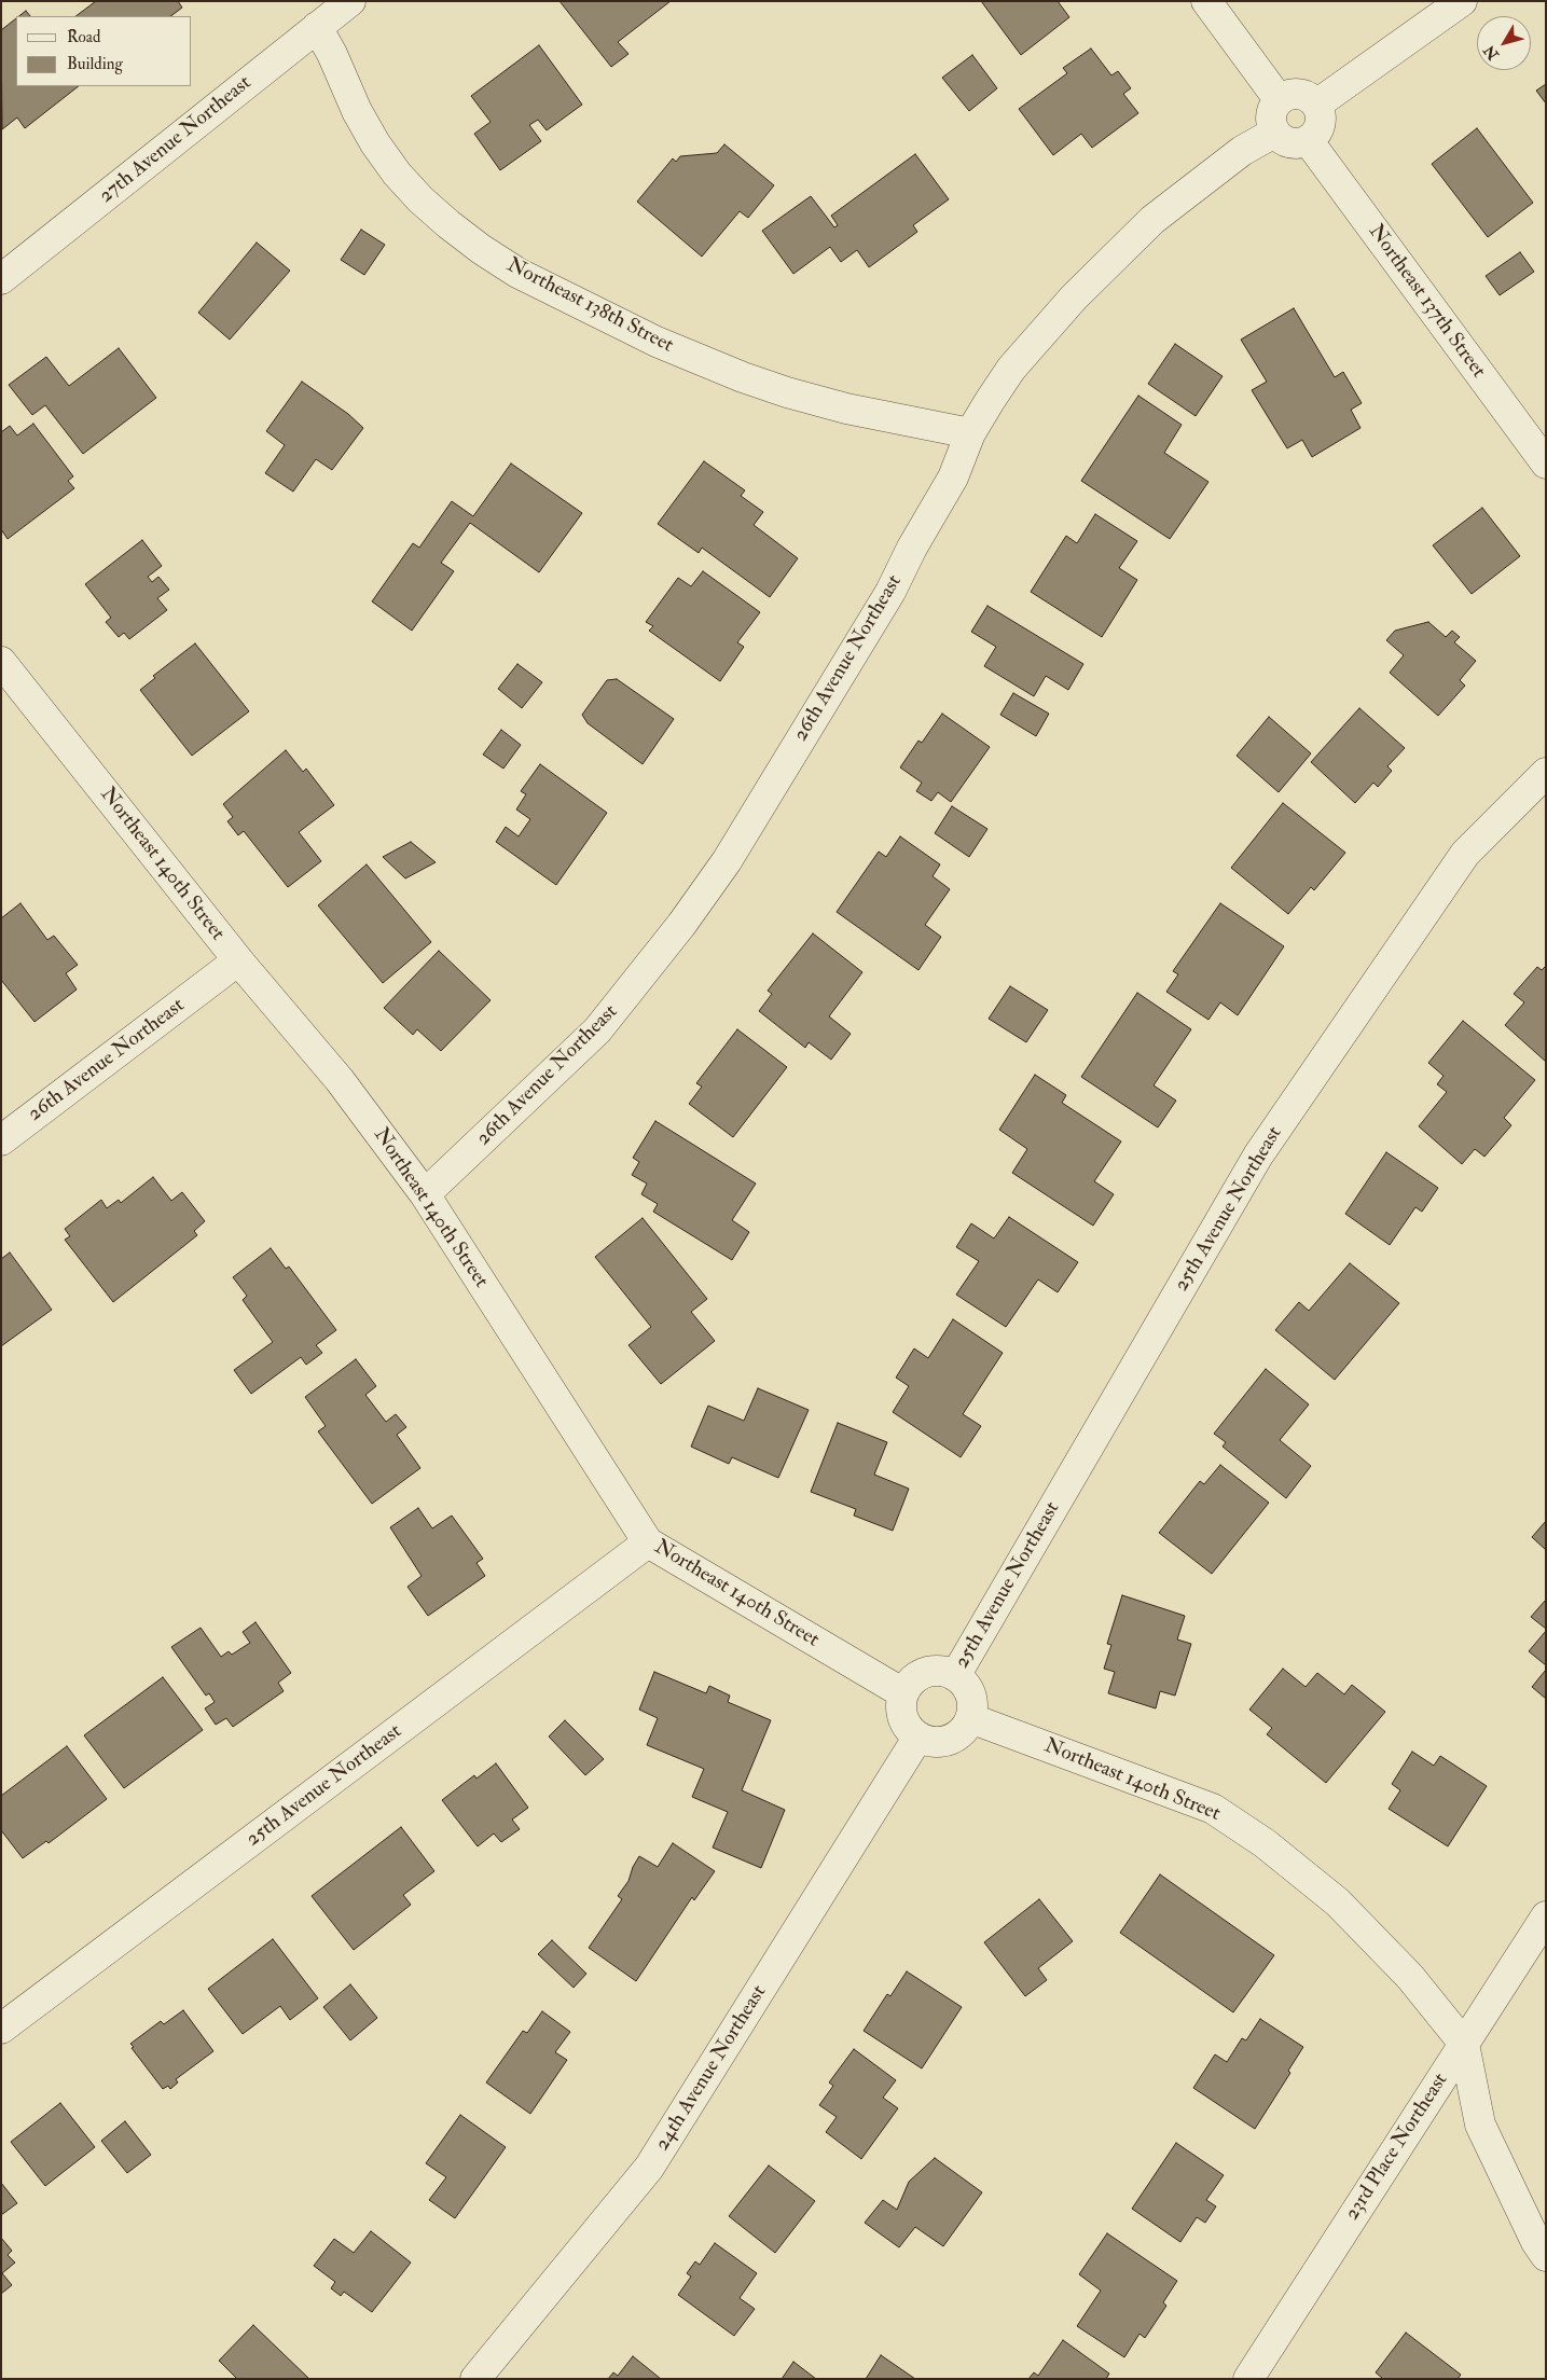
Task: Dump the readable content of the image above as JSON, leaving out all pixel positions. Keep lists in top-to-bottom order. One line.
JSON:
{"streets":{"street":["27th Avenue Northeast","Northeast 137th Street","Northeast 138th Street","26th Avenue Northeast","Northeast 140th Street","25th Avenue Northeast","24th Avenue Northeast","23rd Place Northeast"]},"crossings":[["27th Avenue Northeast","Northeast 138th Street"],["Northeast 137th Street","26th Avenue Northeast"],["Northeast 138th Street","26th Avenue Northeast"],["26th Avenue Northeast","Northeast 140th Street"],["Northeast 140th Street","25th Avenue Northeast"],["Northeast 140th Street","24th Avenue Northeast"],["Northeast 140th Street","23rd Place Northeast"],["25th Avenue Northeast","24th Avenue Northeast"]],"legend":["Road","Building"],"north":"bottom left"}
